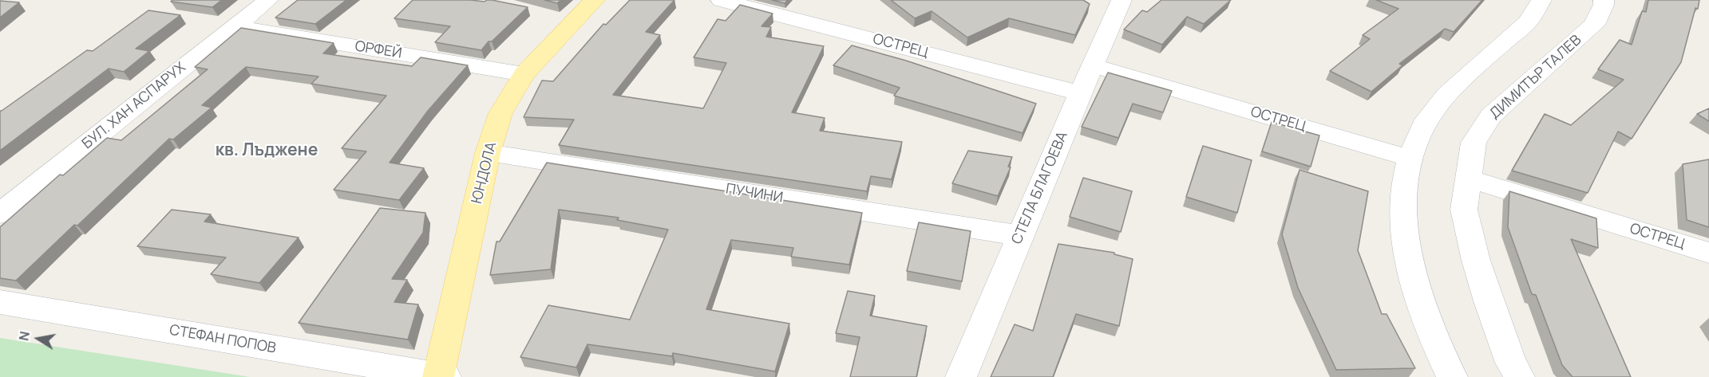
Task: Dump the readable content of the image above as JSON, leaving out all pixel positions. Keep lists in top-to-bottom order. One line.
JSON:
{"streets":{"main road":["ЮНДОЛА"],"street":["ОСТРЕЦ","ОРФЕЙ","ДИМИТЪР ТАЛЕВ","БУЛ. ХАН АСПАРУХ","СТЕЛА БЛАГОЕВА","ПУЧИНИ","СТЕФАН ПОПОВ"]},"crossings":[["ОСТРЕЦ","ДИМИТЪР ТАЛЕВ"],["ОСТРЕЦ","СТЕЛА БЛАГОЕВА"],["ОРФЕЙ","БУЛ. ХАН АСПАРУХ"],["ОРФЕЙ","ЮНДОЛА"],["ЮНДОЛА","ПУЧИНИ"],["ЮНДОЛА","СТЕФАН ПОПОВ"],["СТЕЛА БЛАГОЕВА","ПУЧИНИ"]],"districts":["кв. Лъджене"],"north":"left"}
